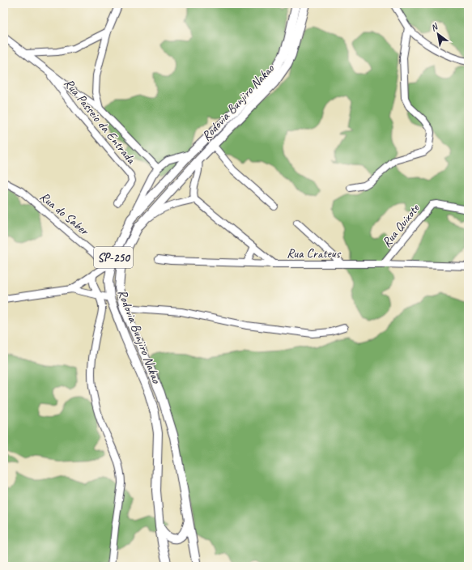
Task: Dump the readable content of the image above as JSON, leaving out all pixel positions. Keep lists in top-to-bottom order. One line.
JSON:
{"streets":{"main road":["Rodovia Bunjiro Nakao","SP-250"],"street":["Rua Passeio da Entrada","Rua do Saber","Rua Quixote","Rua Crateus"]},"crossings":[["Rua Quixote","Rua Crateus"]],"north":"top left"}
